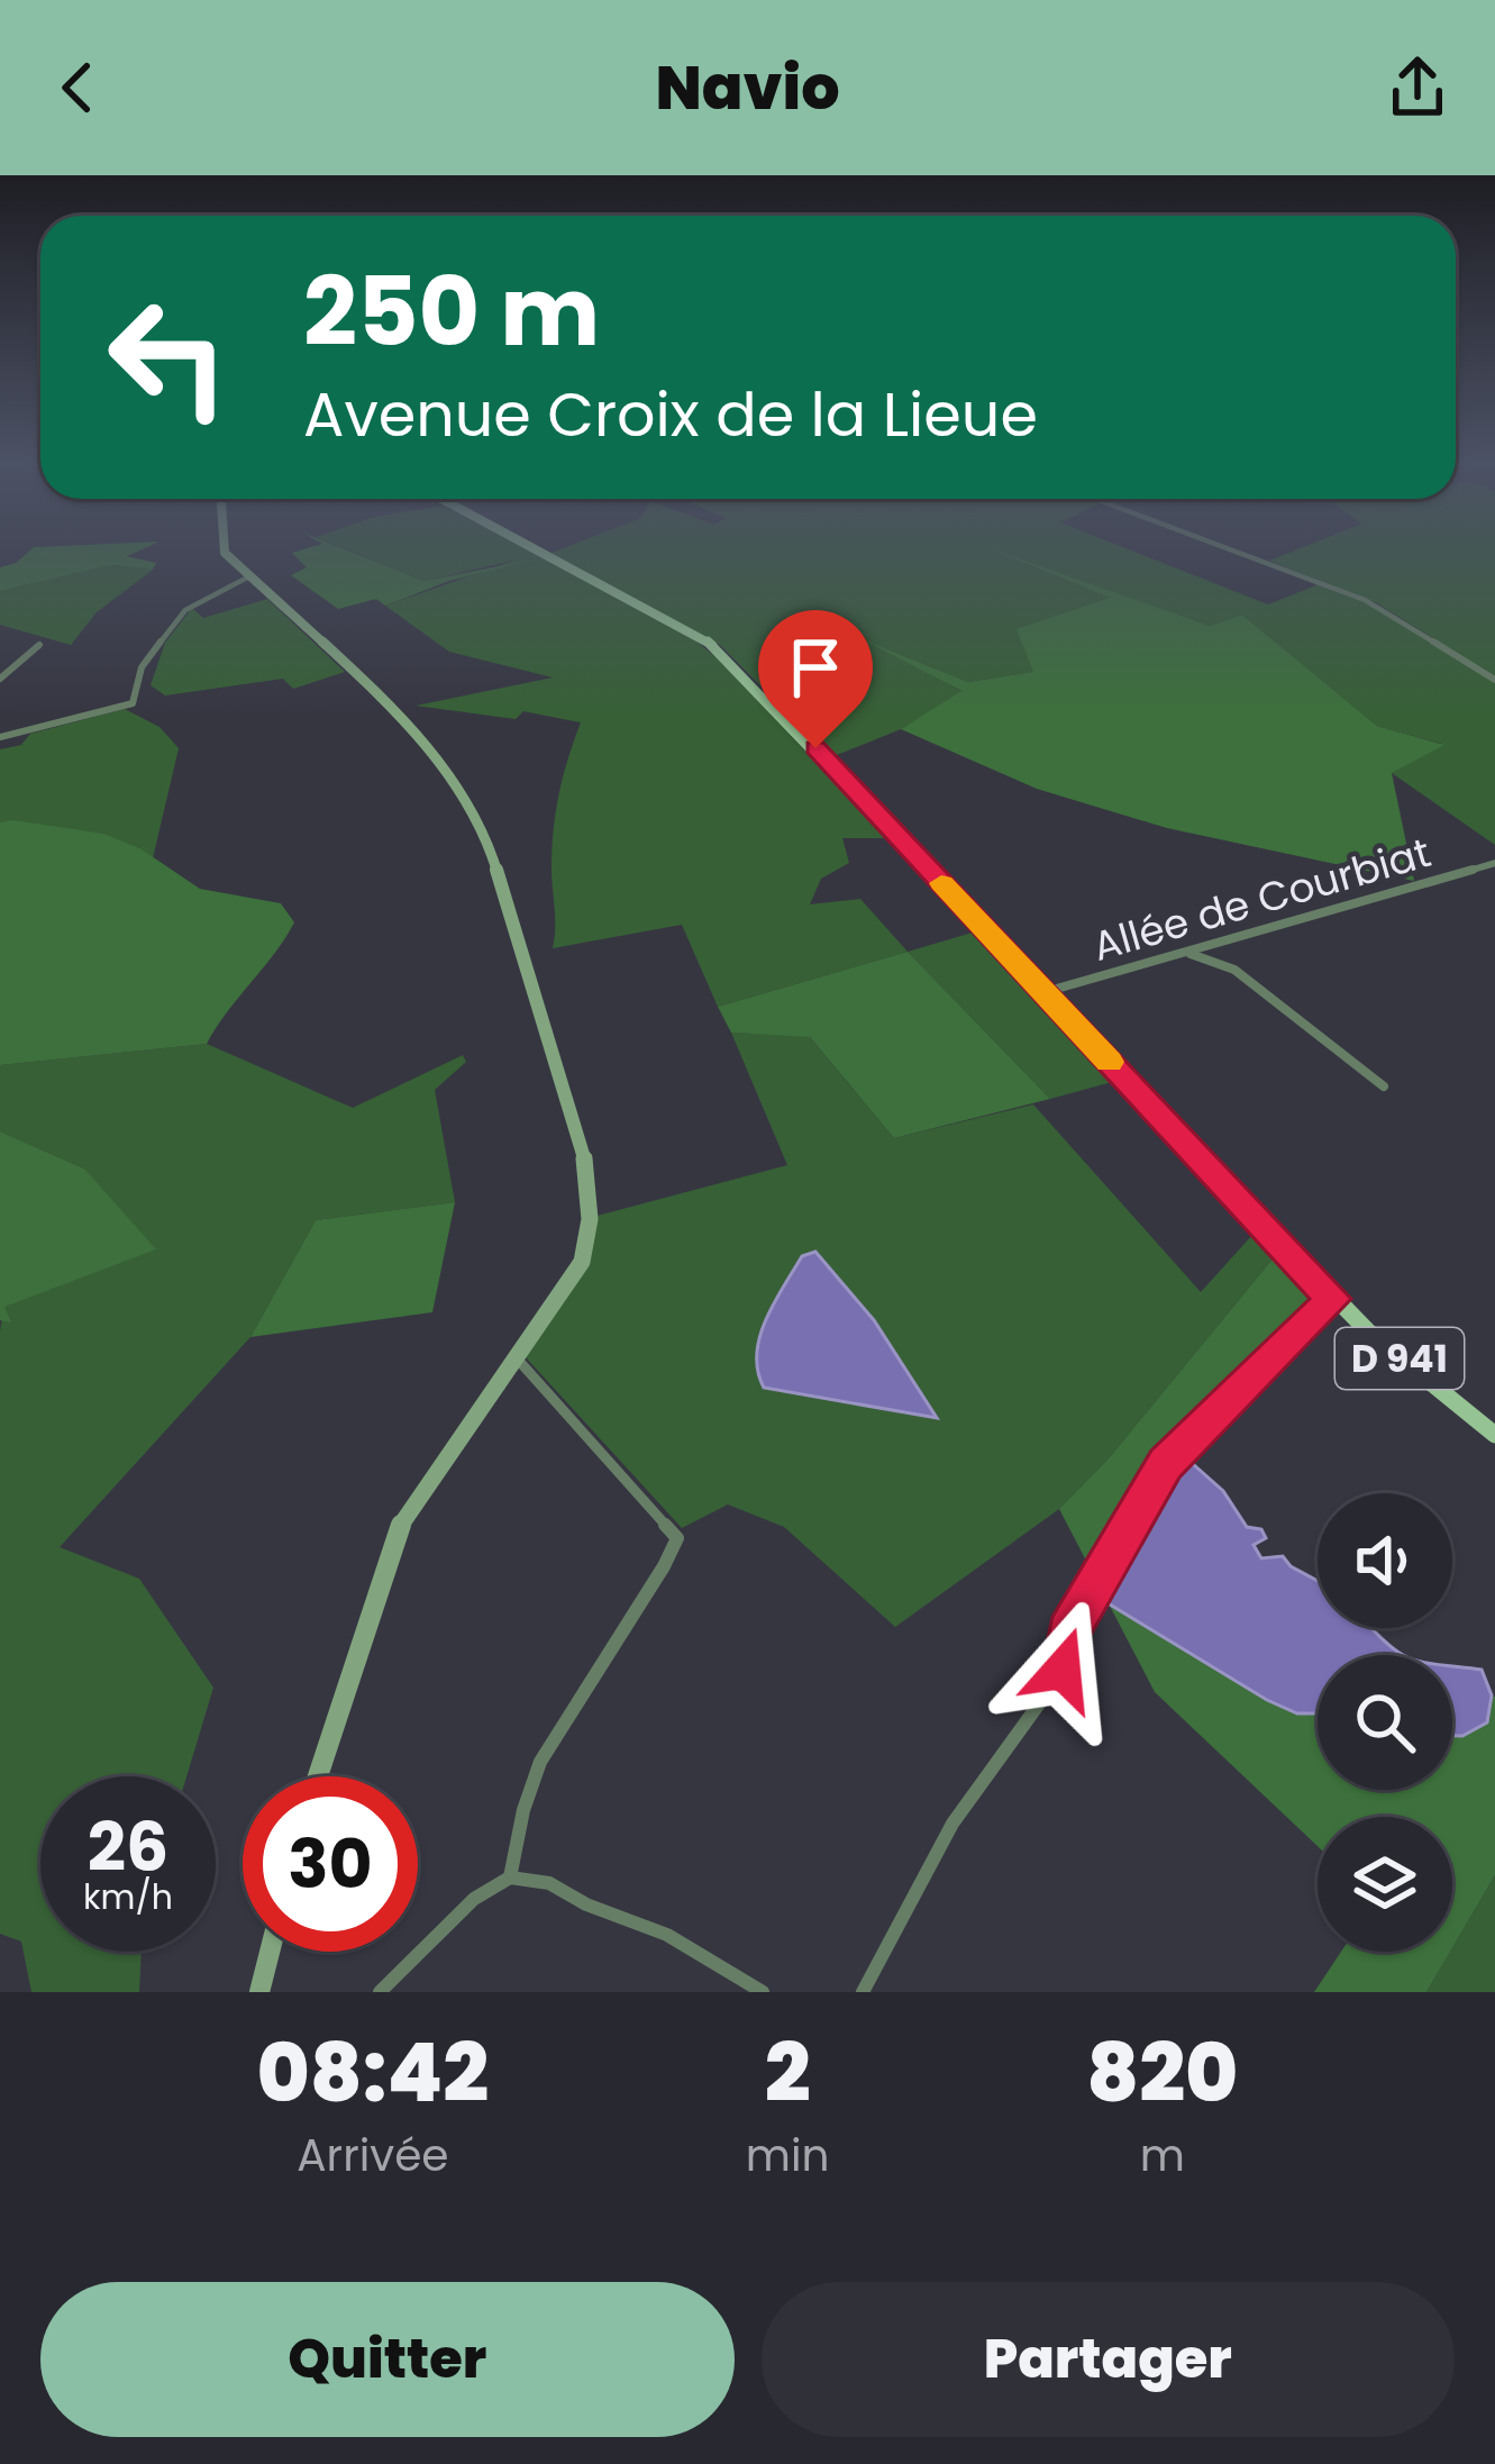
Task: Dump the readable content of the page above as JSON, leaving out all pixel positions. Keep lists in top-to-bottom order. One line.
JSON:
{"streets":{"main road":["D 941"],"street":["Allée de Courbiat"]},"crossings":[["Allée de Courbiat","D 941"]],"page":{"header":"Navio","turn":["250 m","Avenue Croix de la Lieue"],"speed":"26 km/h","limit":"30","eta":["08:42","Arrivée","2","min","820","m"],"buttons":["Quitter","Partager"]}}
